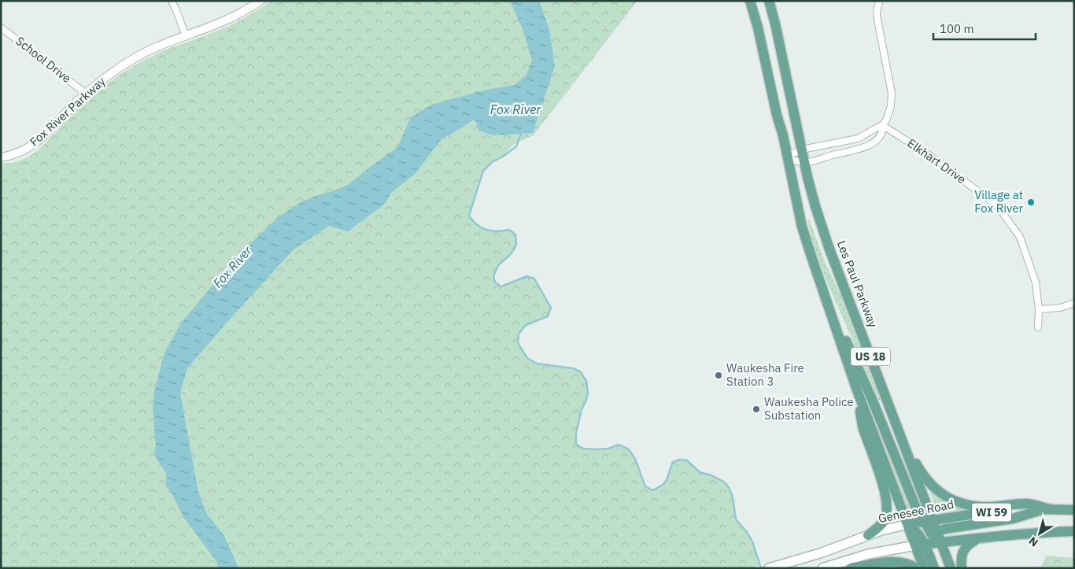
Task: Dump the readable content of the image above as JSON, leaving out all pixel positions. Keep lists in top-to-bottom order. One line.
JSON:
{"streets":{"main road":["Les Paul Parkway","US 18","Genesee Road","WI 59"],"street":["School Drive","Fox River Parkway","Elkhart Drive"]},"crossings":[["School Drive","Fox River Parkway"],["Les Paul Parkway","Genesee Road"],["US 18","Genesee Road"]],"water":["Fox River"],"places":["Village at Fox River","Waukesha Fire Station 3","Waukesha Police Substation"],"scale_bar":"100 m","north":"bottom left"}
